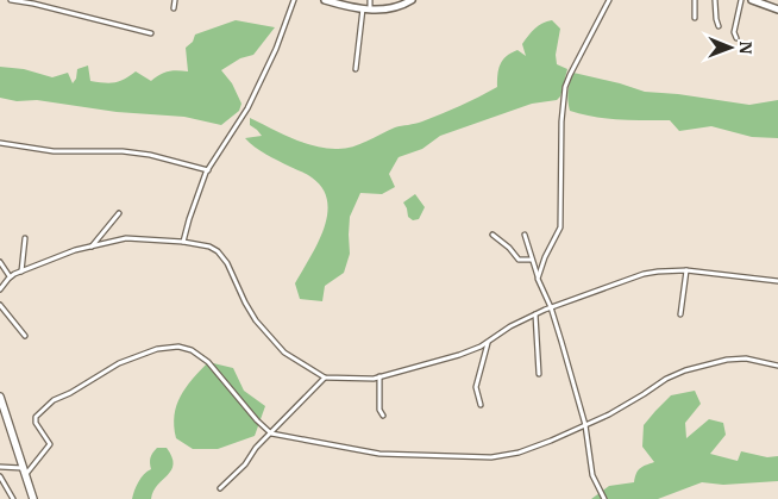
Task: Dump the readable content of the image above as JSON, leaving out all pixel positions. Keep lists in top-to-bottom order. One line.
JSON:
{"north":"right"}
